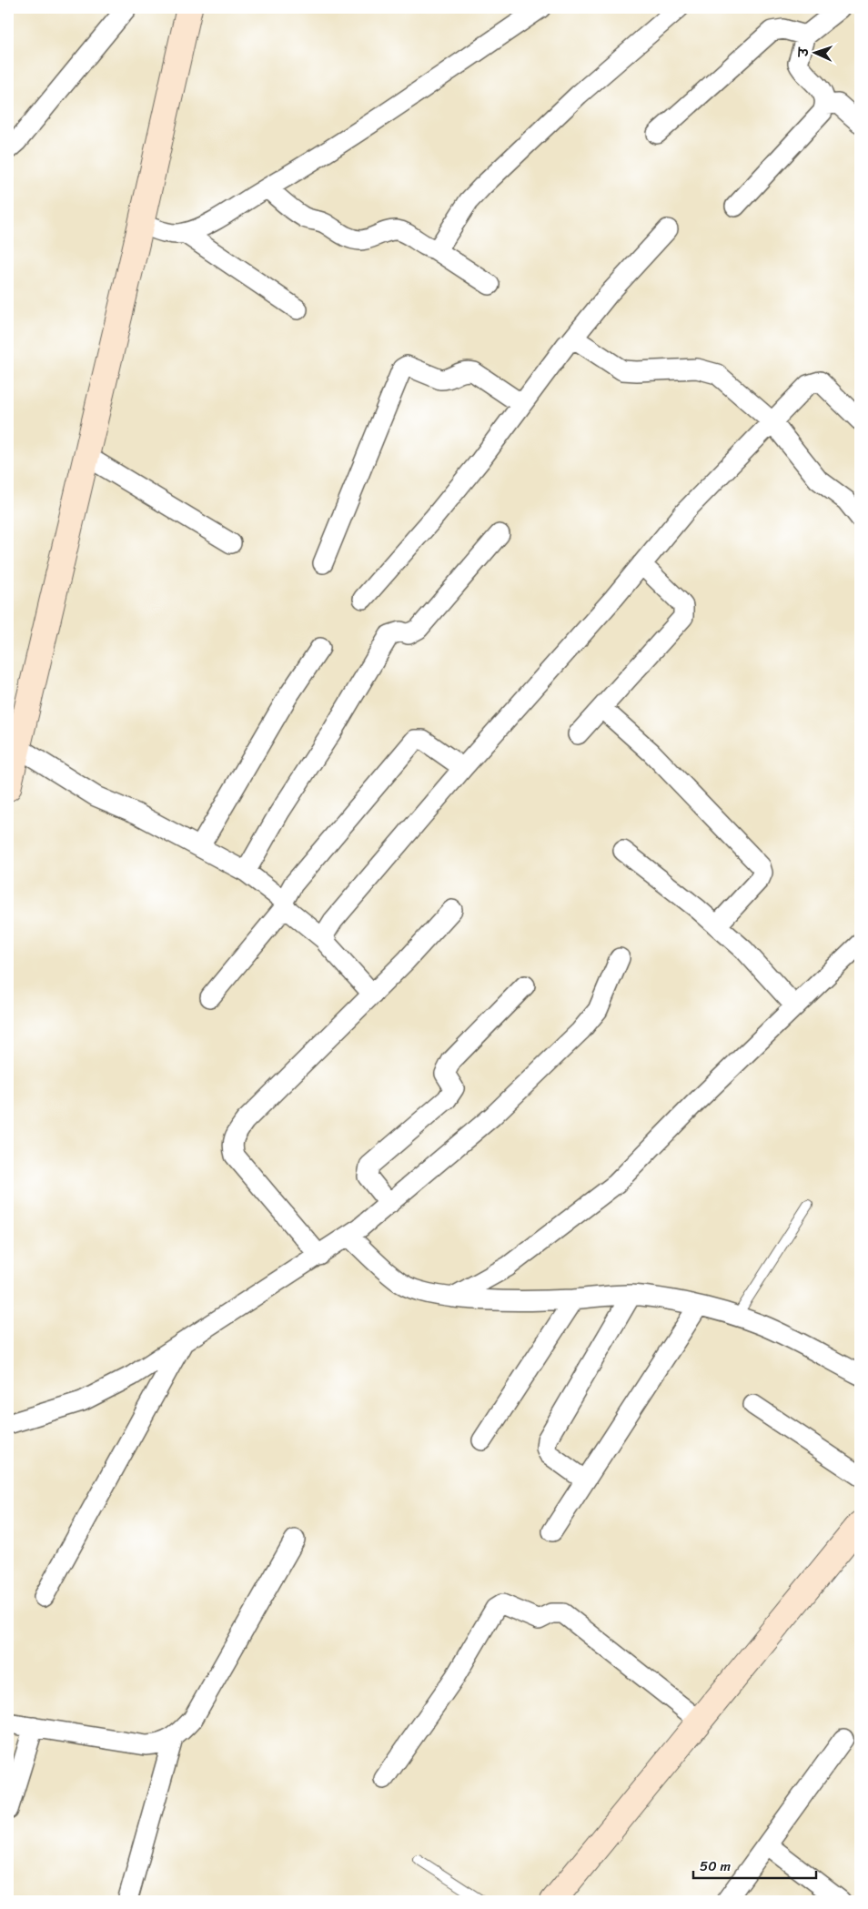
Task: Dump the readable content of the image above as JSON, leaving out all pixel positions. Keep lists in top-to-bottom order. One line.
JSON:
{"scale_bar":"50 m","north":"left"}
